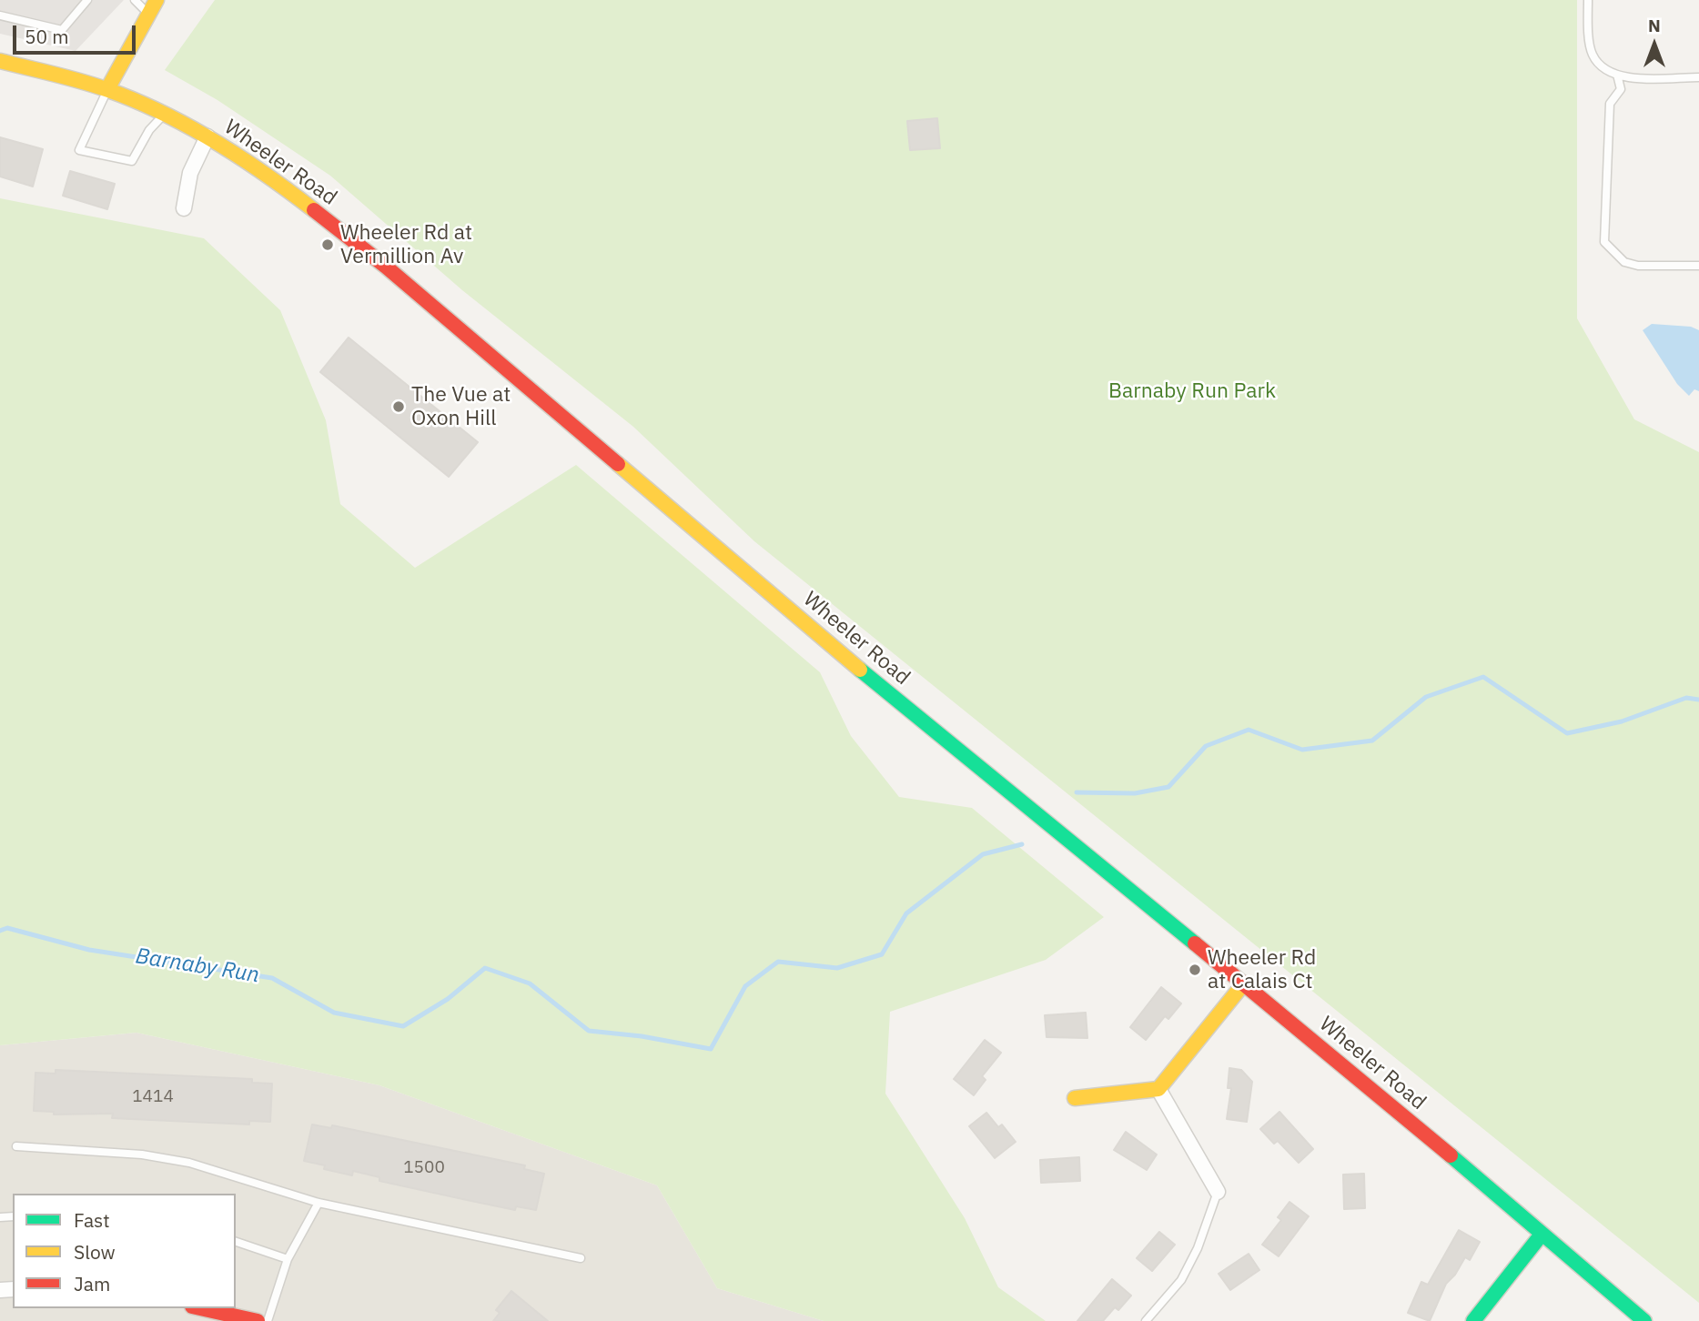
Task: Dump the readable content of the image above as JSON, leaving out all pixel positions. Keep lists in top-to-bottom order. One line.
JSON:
{"streets":{"main road":["Wheeler Road"]},"water":["Barnaby Run"],"parks":["Barnaby Run Park"],"places":["Wheeler Rd at Vermillion Av","The Vue at Oxon Hill","Wheeler Rd at Calais Ct"],"house_numbers":["1414","1500"],"legend":["Fast","Slow","Jam"],"scale_bar":"50 m","north":"top"}
